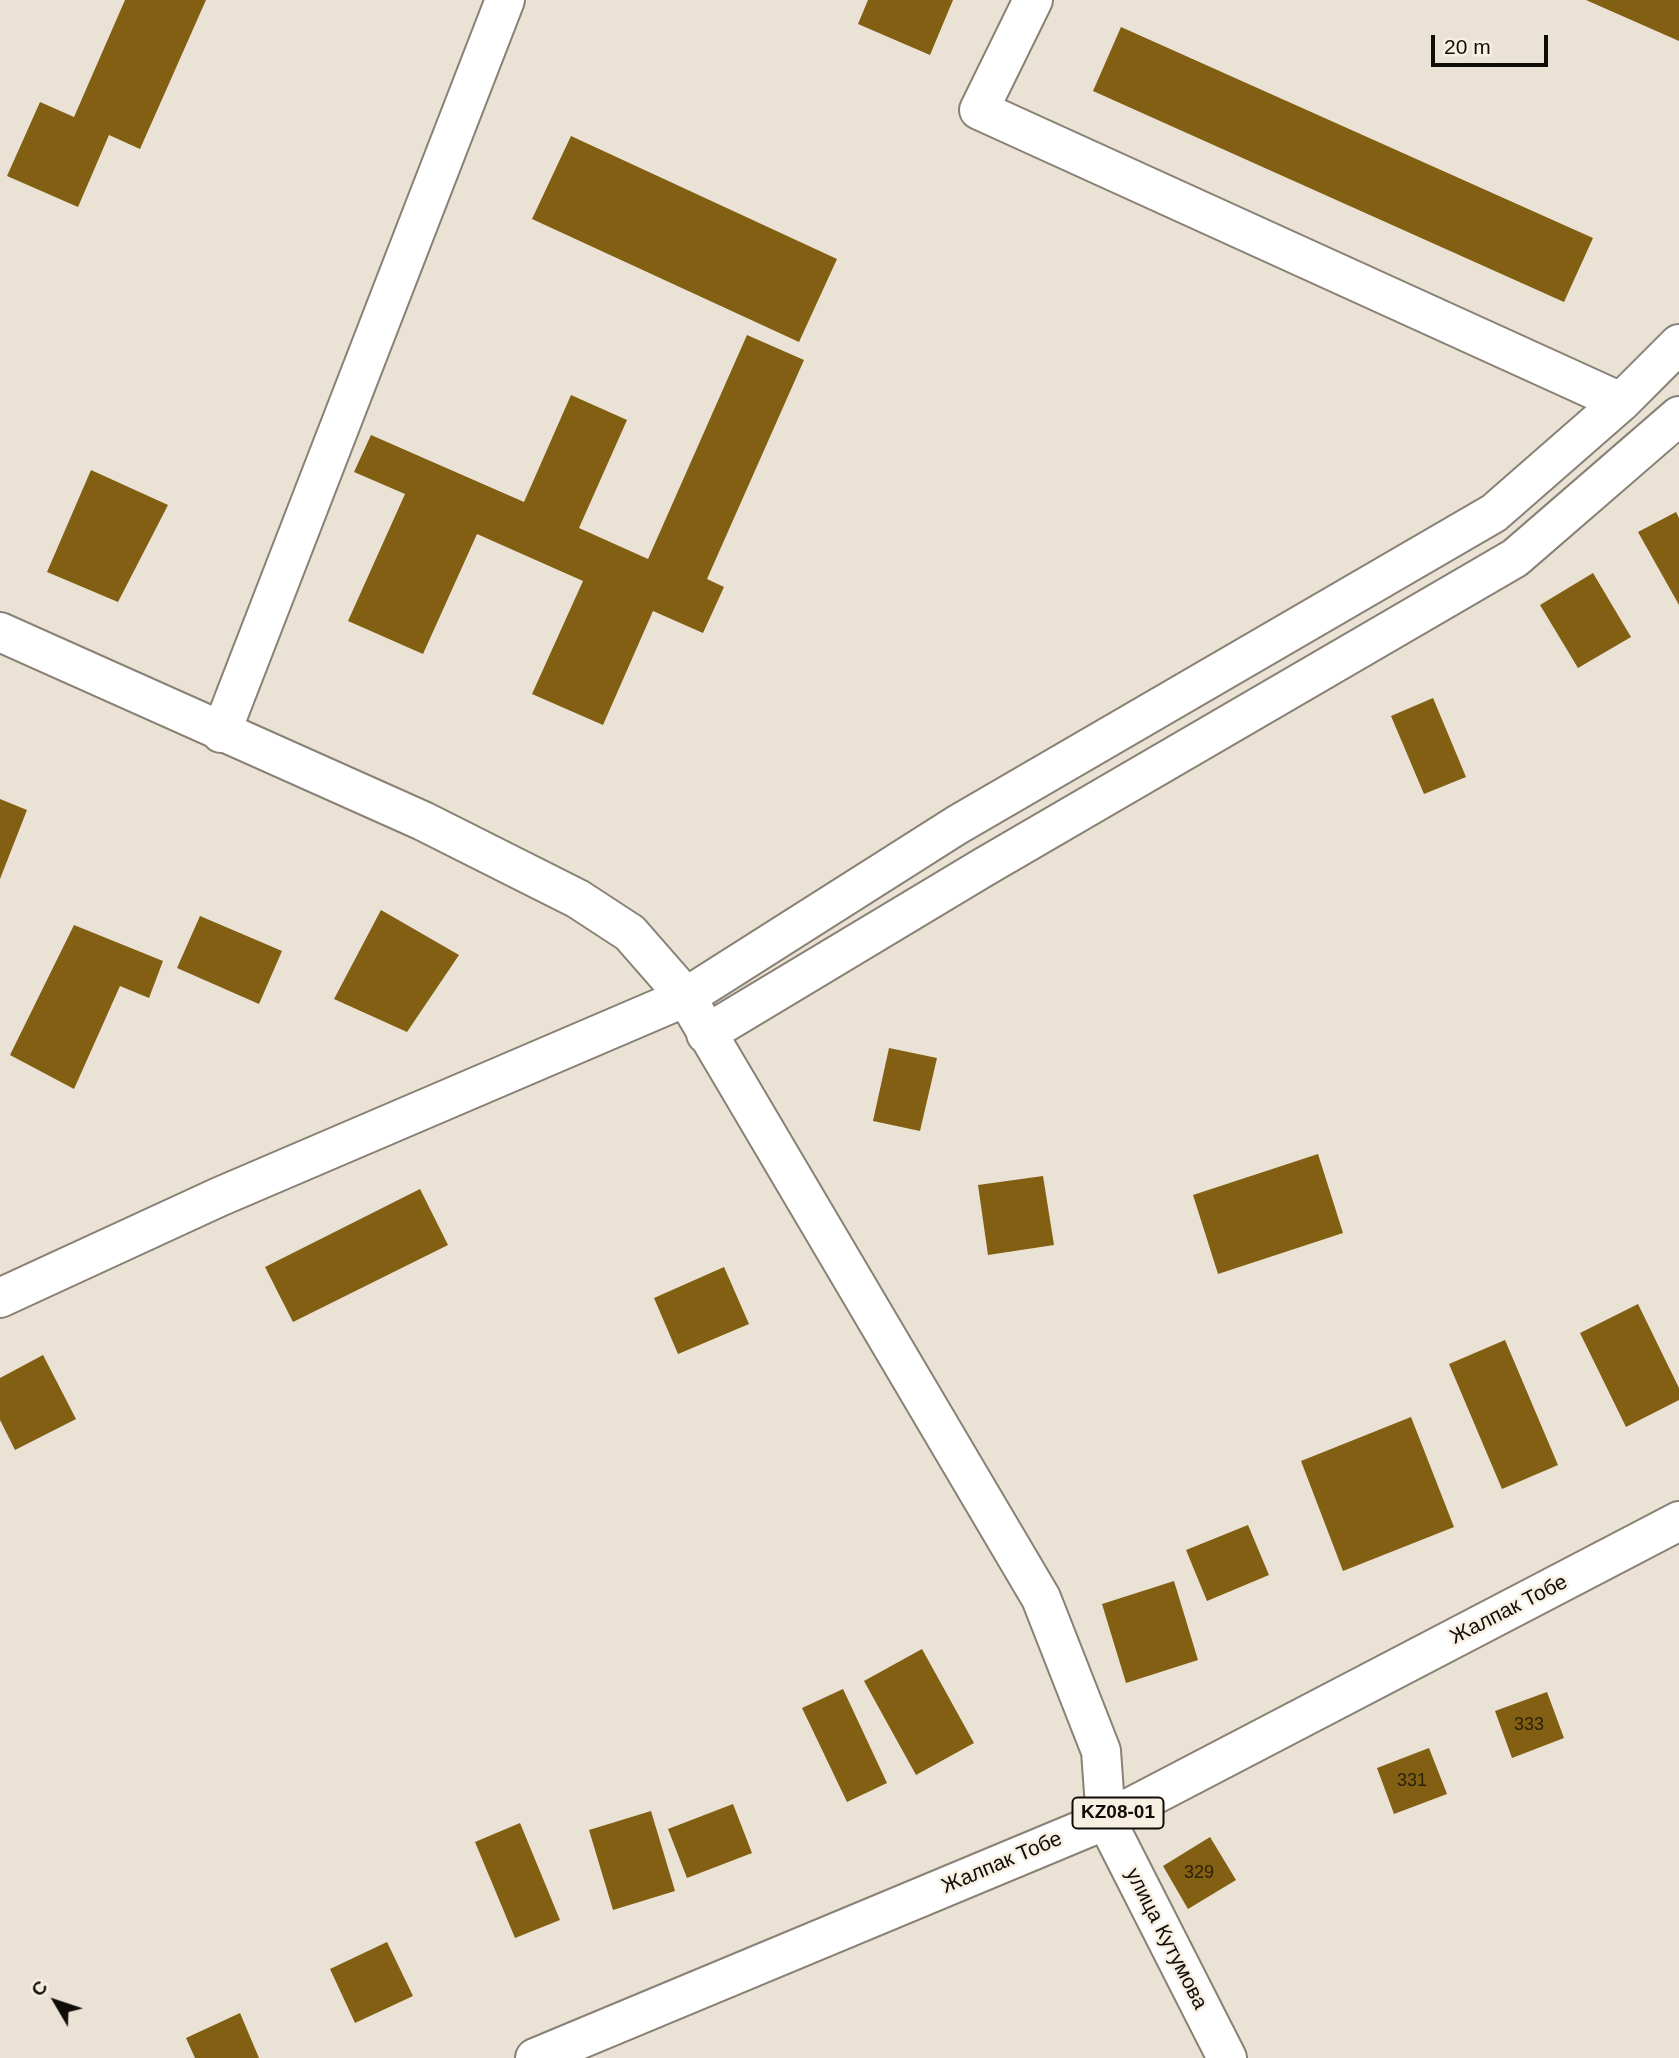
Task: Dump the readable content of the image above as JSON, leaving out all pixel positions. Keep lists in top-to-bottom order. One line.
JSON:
{"streets":{"street":["Жалпак Тобе","KZ08-01","улица Кутумова"]},"crossings":[["Жалпак Тобе","улица Кутумова"]],"house_numbers":["333","331","329"],"scale_bar":"20 m","north":"top left"}
